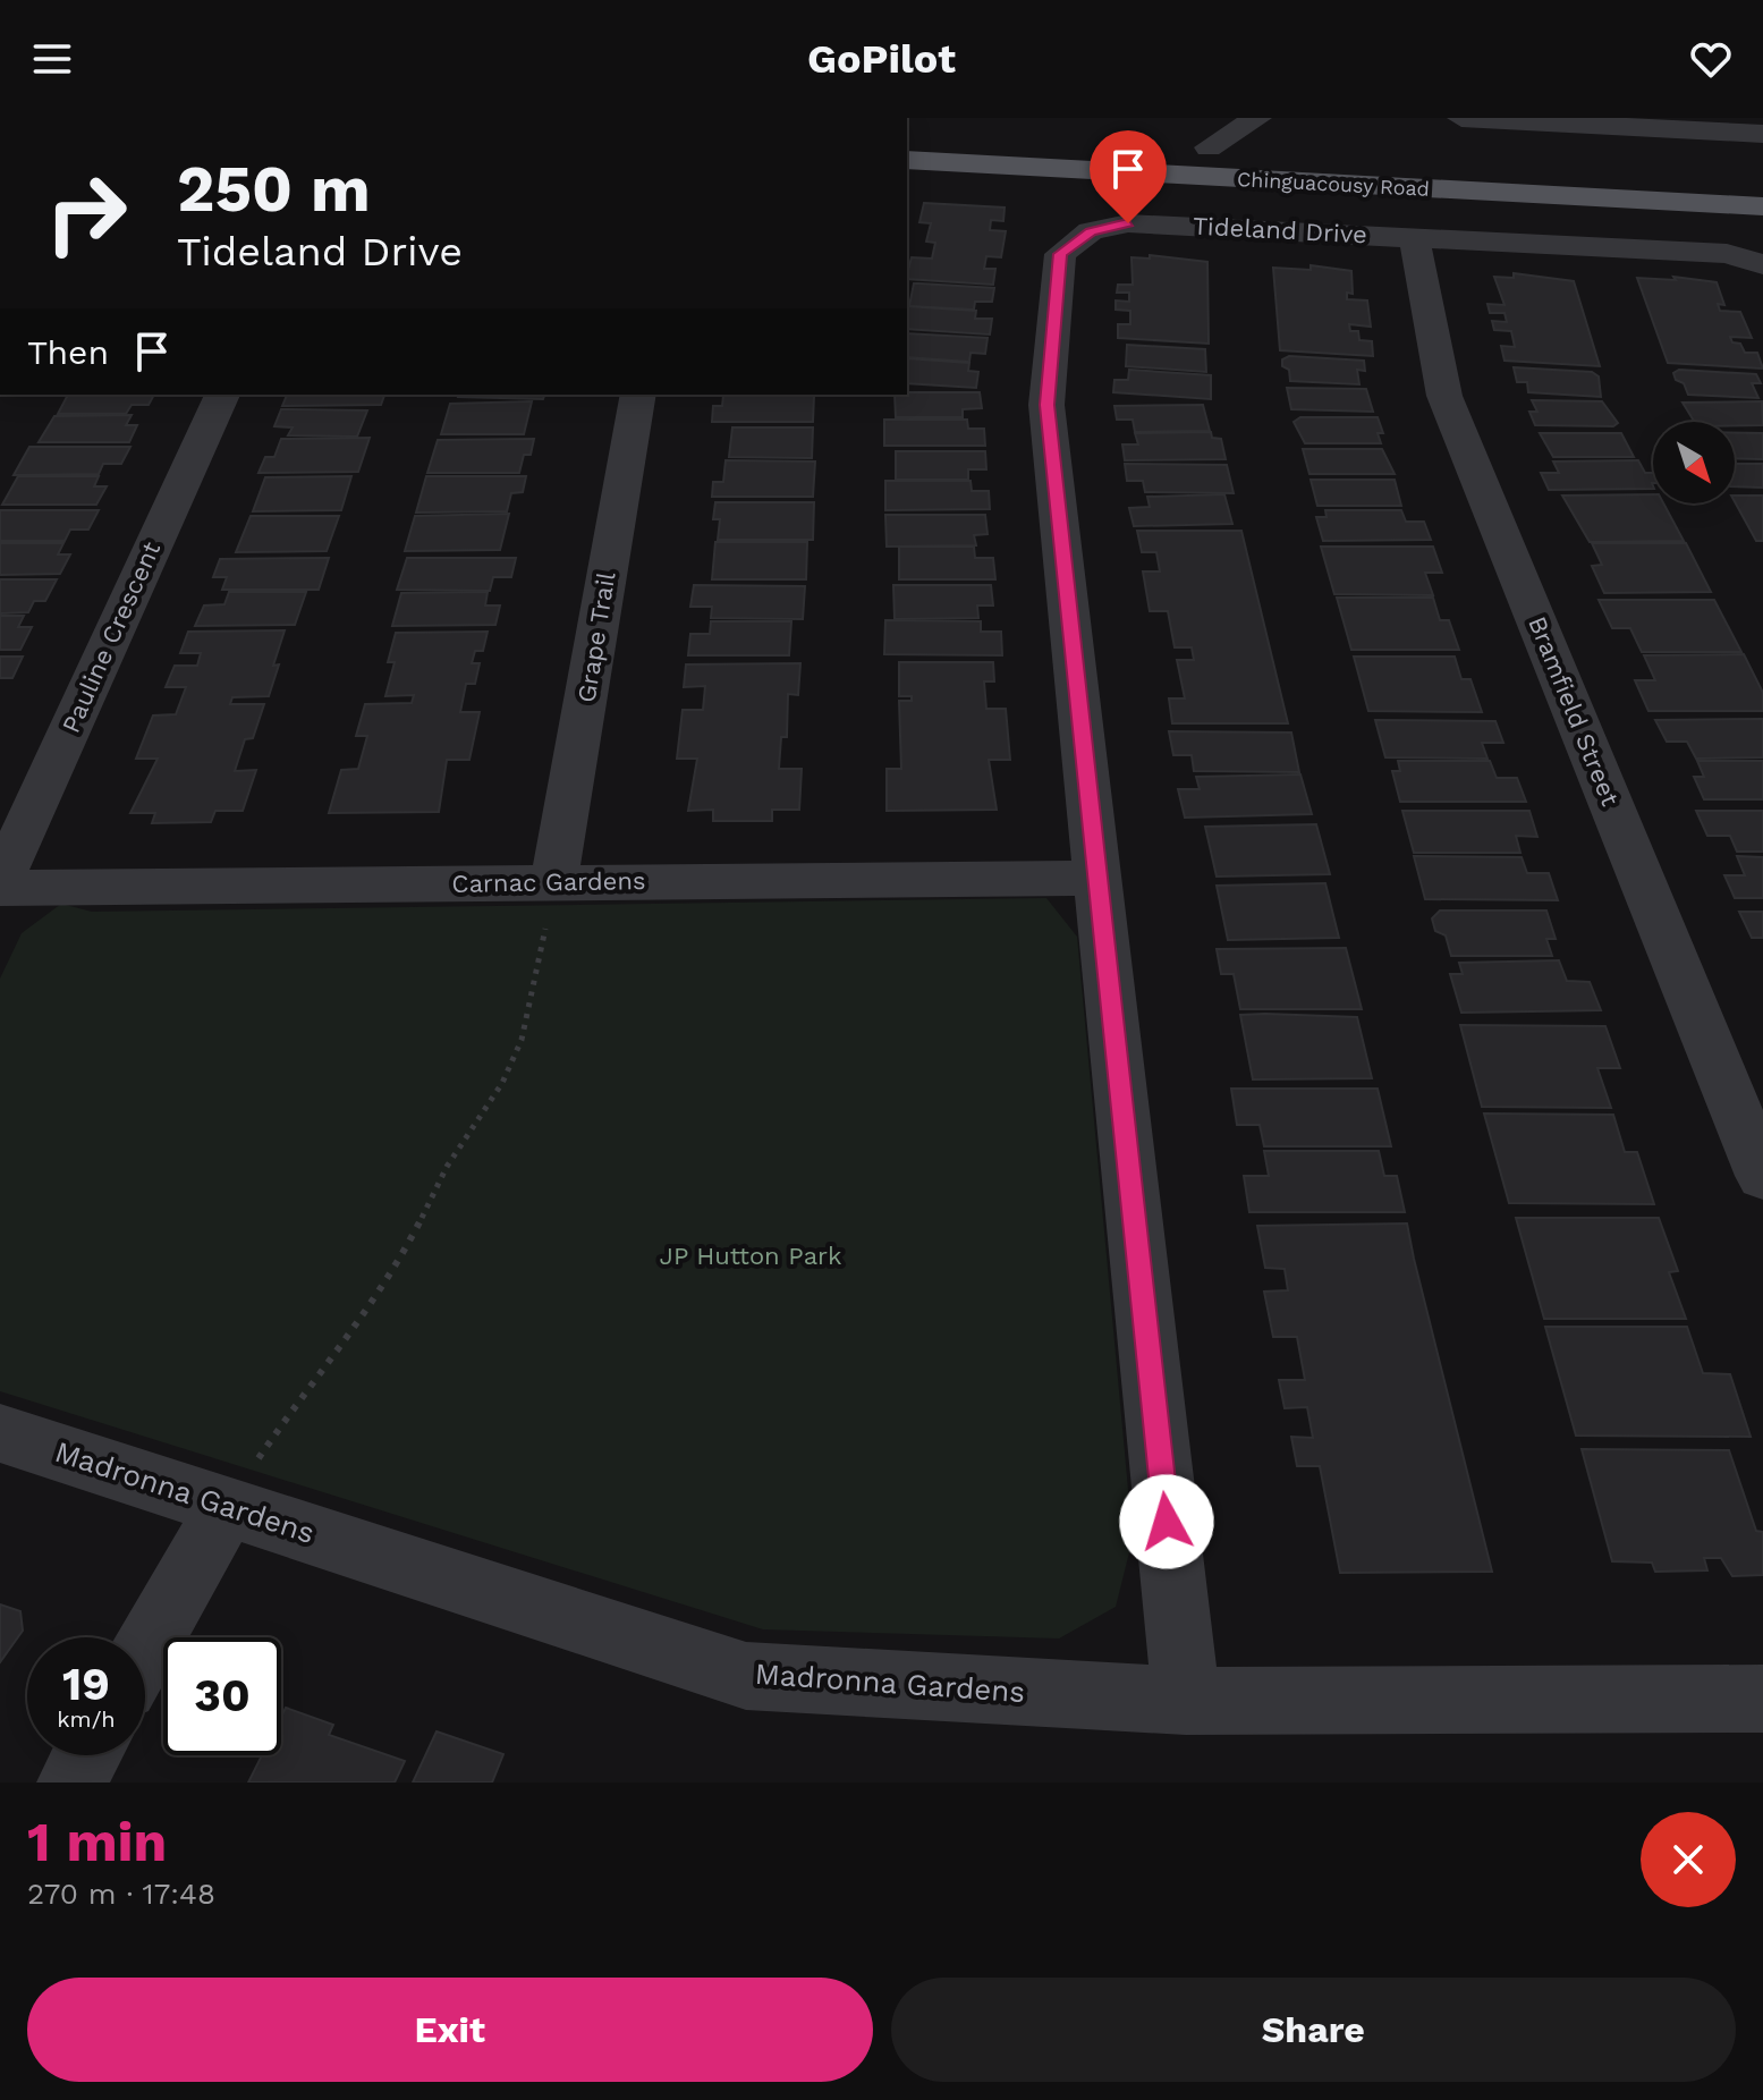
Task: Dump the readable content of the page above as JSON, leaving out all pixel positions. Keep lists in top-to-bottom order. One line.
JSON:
{"streets":{"main road":["Chinguacousy Road"],"street":["Tideland Drive","Pauline Crescent","Grape Trail","Bramfield Street","Carnac Gardens","Madronna Gardens"]},"crossings":[["Tideland Drive","Bramfield Street"],["Tideland Drive","Carnac Gardens"],["Tideland Drive","Madronna Gardens"],["Pauline Crescent","Carnac Gardens"],["Grape Trail","Carnac Gardens"]],"parks":["JP Hutton Park"],"north":"bottom right","page":{"header":"GoPilot","turn":["250 m","Tideland Drive"],"then":"Then","speed":"19 km/h","limit":"30","heading":["1 min","270 m · 17:48"],"buttons":["Exit","Share"]}}
